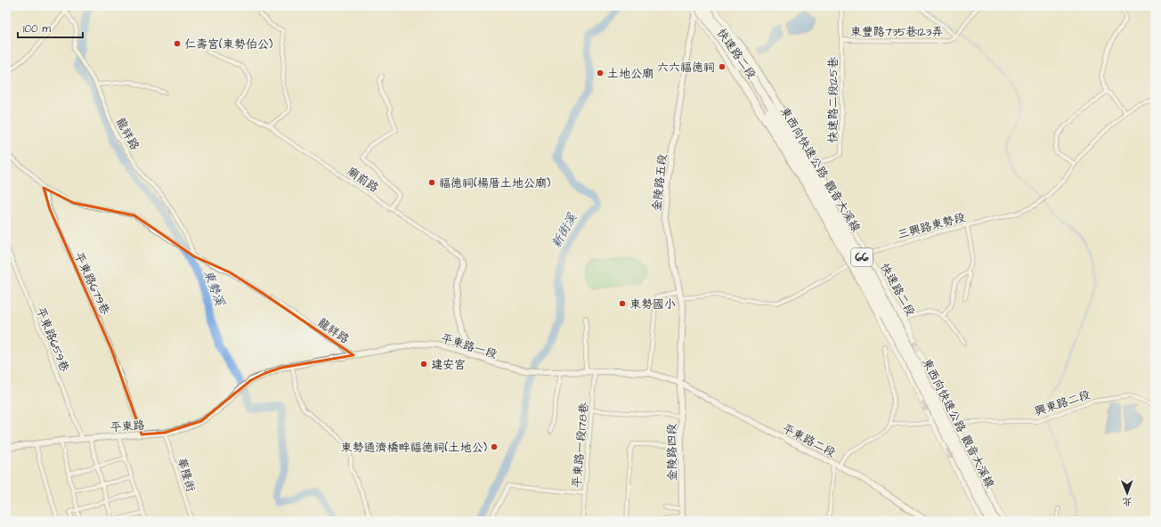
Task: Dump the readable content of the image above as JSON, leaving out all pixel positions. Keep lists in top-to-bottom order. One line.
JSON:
{"streets":{"highway":["東西向快速公路 觀音大溪線","66"],"main road":["快速路二段"],"street":["東豐路735巷123弄","快速路二段125巷","龍祥路","廟前路","金陵路五段","三興路東勢段","平東路679巷","平東路659巷","平東路一段","興東路二段","平東路","平東路二段","平東路一段178巷","金陵路四段","華隆街"]},"crossings":[["東豐路735巷123弄","快速路二段125巷"],["快速路二段","東西向快速公路 觀音大溪線"],["快速路二段","金陵路五段"],["快速路二段","三興路東勢段"],["快速路二段","66"],["快速路二段","興東路二段"],["龍祥路","平東路679巷"],["龍祥路","平東路一段"],["東西向快速公路 觀音大溪線","金陵路五段"],["東西向快速公路 觀音大溪線","66"],["廟前路","平東路一段"],["金陵路五段","三興路東勢段"],["金陵路五段","66"],["金陵路五段","平東路一段"],["金陵路五段","平東路二段"],["金陵路五段","金陵路四段"],["平東路679巷","平東路"],["平東路659巷","平東路"],["平東路一段","平東路"],["平東路一段","平東路二段"],["平東路一段","平東路一段178巷"],["平東路一段","金陵路四段"],["平東路","華隆街"],["平東路二段","金陵路四段"]],"water":["新街溪","東勢溪"],"places":["仁壽宮(東勢伯公)","六六福德祠","土地公廟","福德祠(楊厝土地公廟)","東勢國小","建安宮","東勢通濟橋畔福德祠(土地公)"],"scale_bar":"100 m","north":"bottom"}
